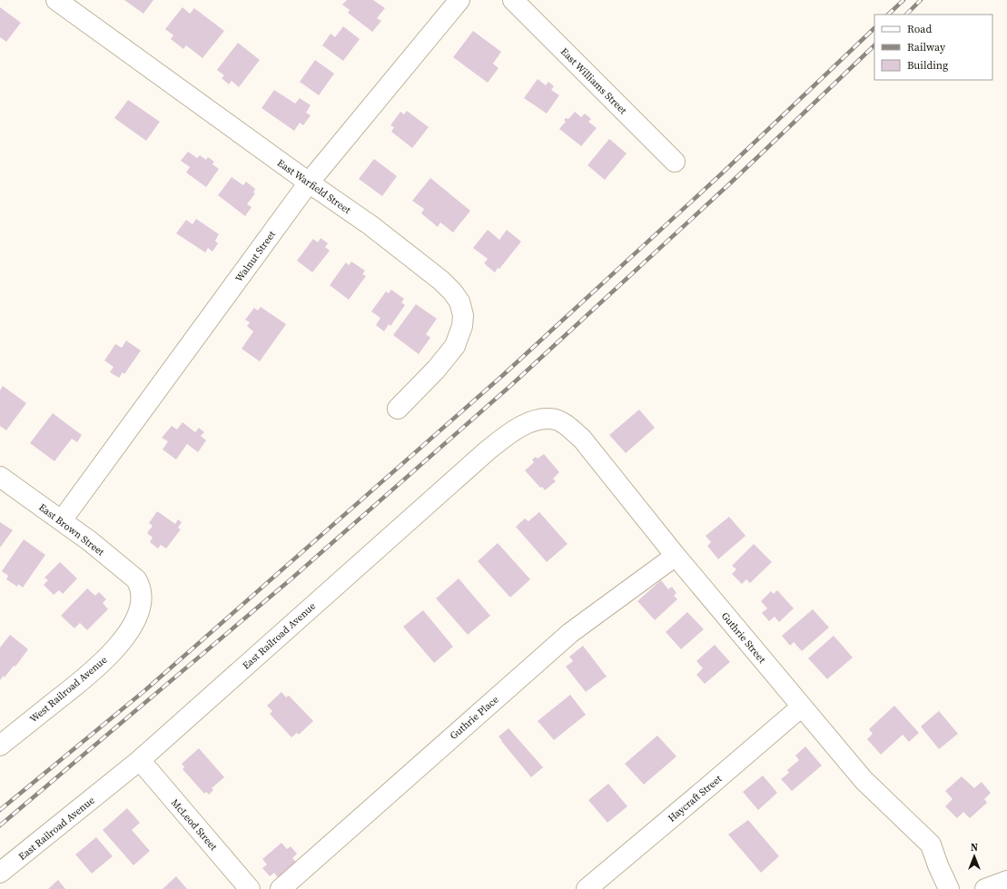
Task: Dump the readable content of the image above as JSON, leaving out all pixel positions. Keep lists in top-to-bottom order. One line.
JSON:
{"streets":{"street":["East Williams Street","East Warfield Street","Walnut Street","East Brown Street","East Railroad Avenue","Guthrie Street","West Railroad Avenue","Guthrie Place","Haycraft Street","McLeod Street"]},"crossings":[["East Warfield Street","Walnut Street"],["Walnut Street","East Brown Street"],["East Brown Street","West Railroad Avenue"],["East Railroad Avenue","Guthrie Street"],["East Railroad Avenue","McLeod Street"],["Guthrie Street","Guthrie Place"],["Guthrie Street","Haycraft Street"]],"legend":["Road","Railway","Building"],"north":"top"}
